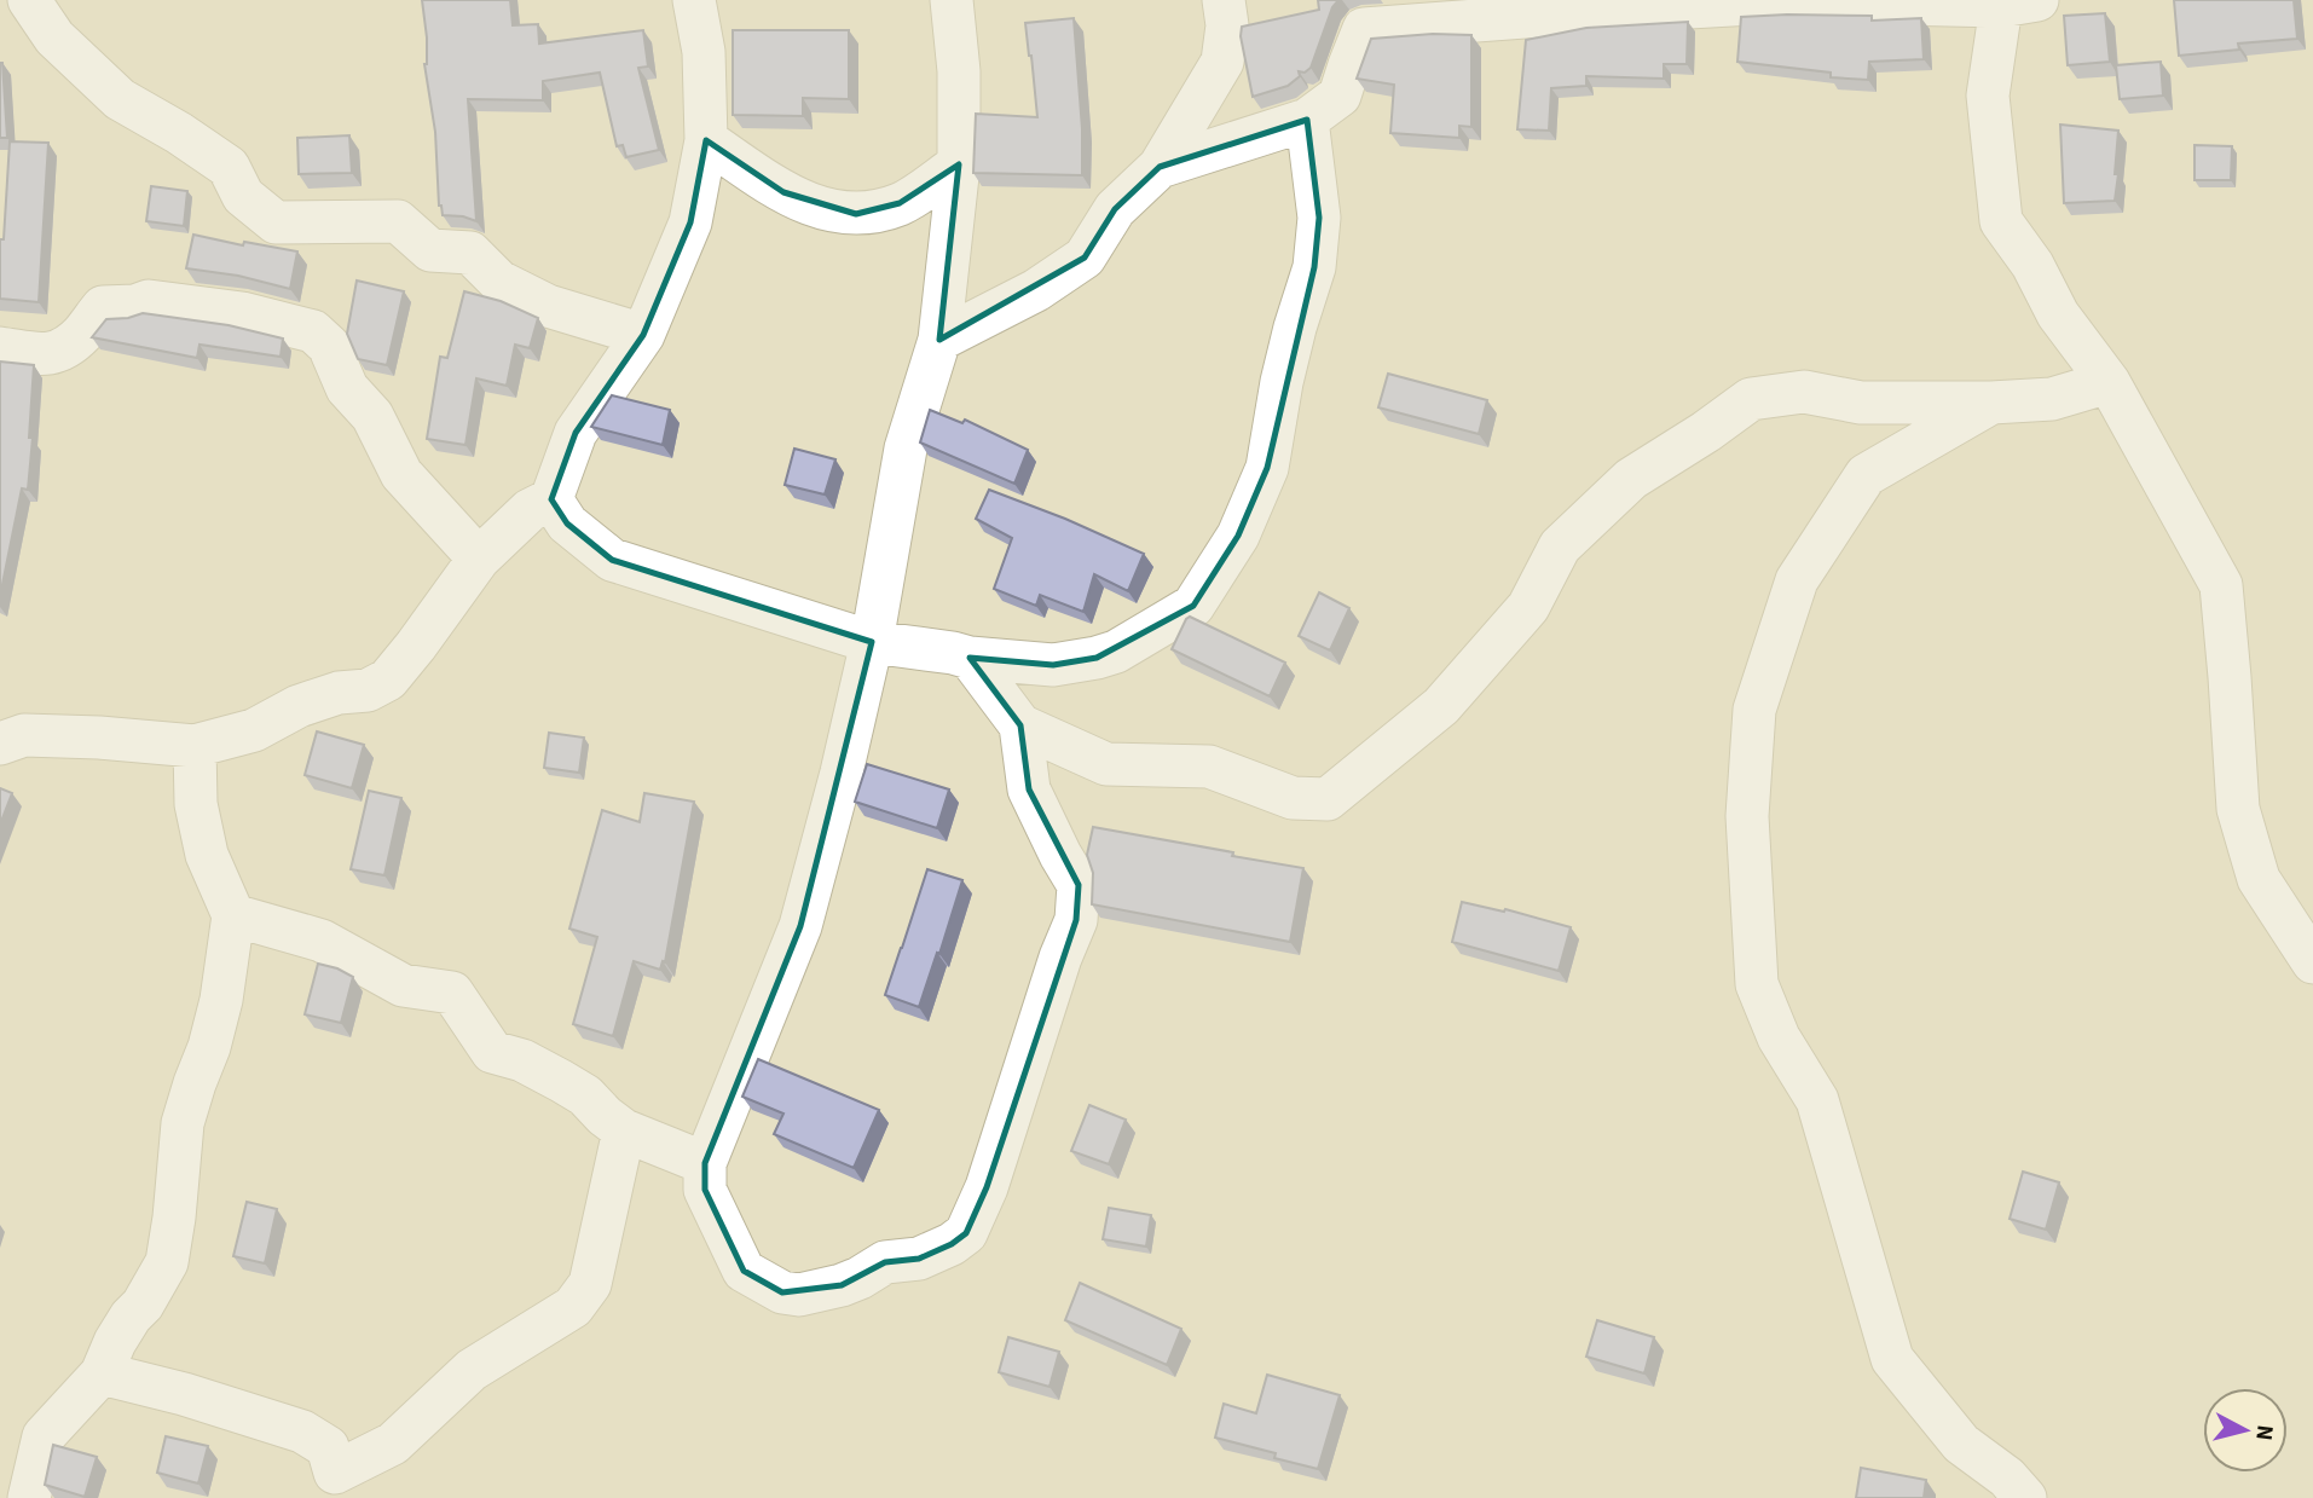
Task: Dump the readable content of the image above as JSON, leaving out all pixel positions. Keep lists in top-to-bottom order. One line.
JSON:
{"north":"right"}
